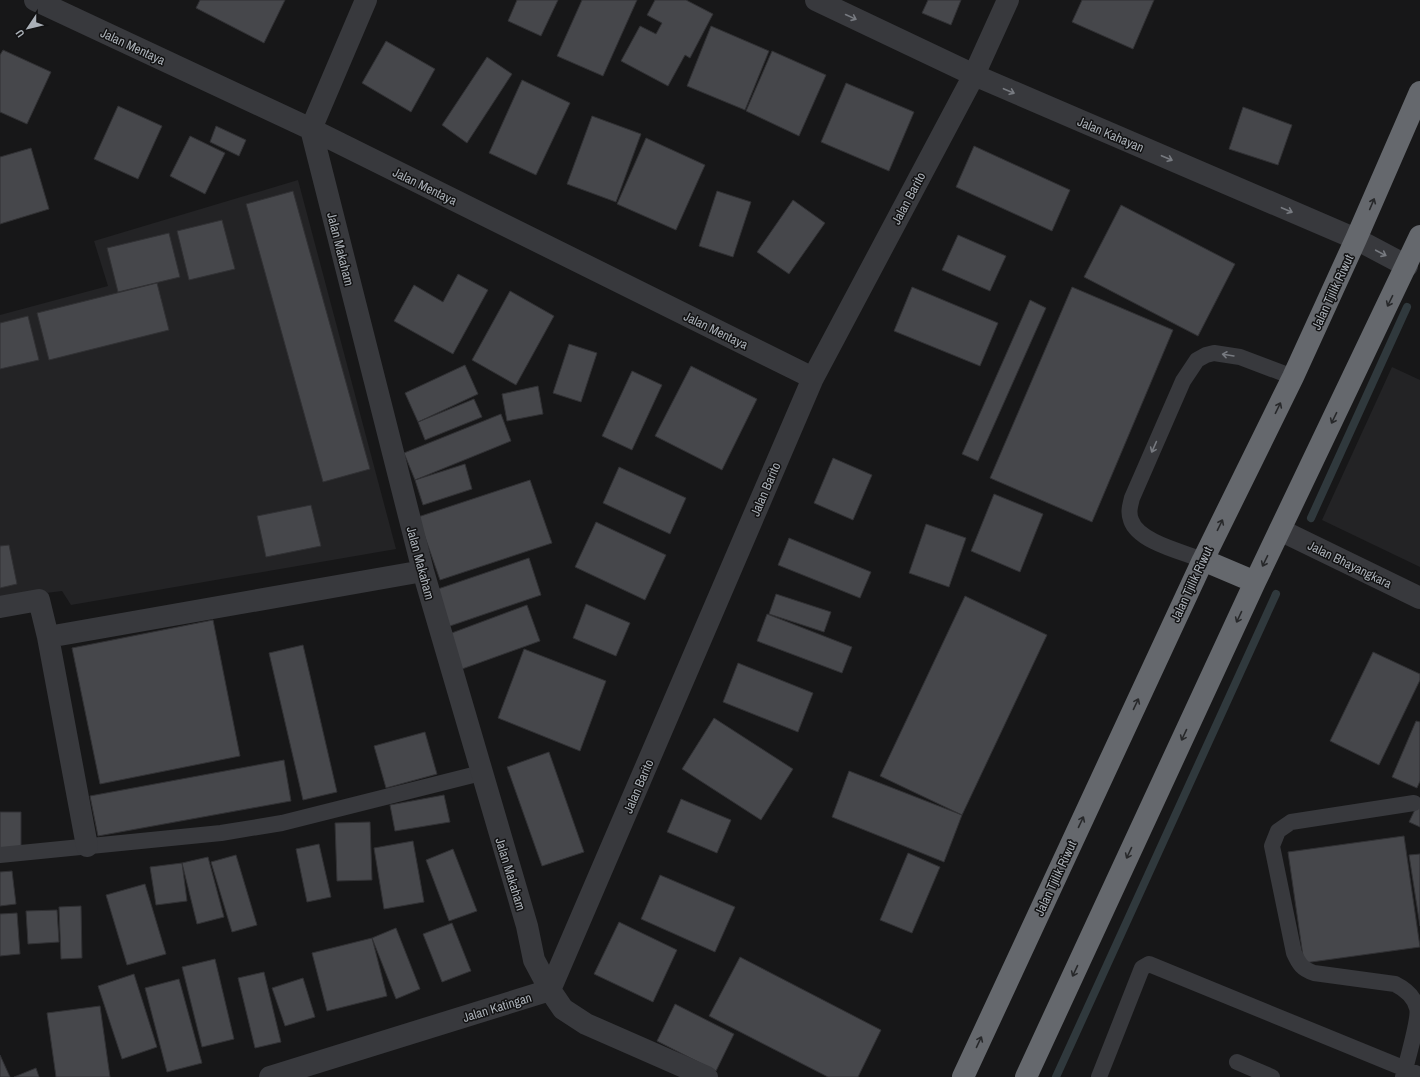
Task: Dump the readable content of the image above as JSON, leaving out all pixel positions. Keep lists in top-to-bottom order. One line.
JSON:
{"streets":{"highway":["Jalan Tjilik Riwut"],"street":["Jalan Mentaya","Jalan Kahayan","Jalan Barito","Jalan Makaham","Jalan Bhayangkara","Jalan Katingan"]},"crossings":[["Jalan Mentaya","Jalan Barito"],["Jalan Mentaya","Jalan Makaham"],["Jalan Kahayan","Jalan Barito"],["Jalan Kahayan","Jalan Tjilik Riwut"],["Jalan Barito","Jalan Makaham"],["Jalan Barito","Jalan Katingan"],["Jalan Makaham","Jalan Katingan"]],"one_way":["Jalan Kahayan"],"north":"bottom left"}
